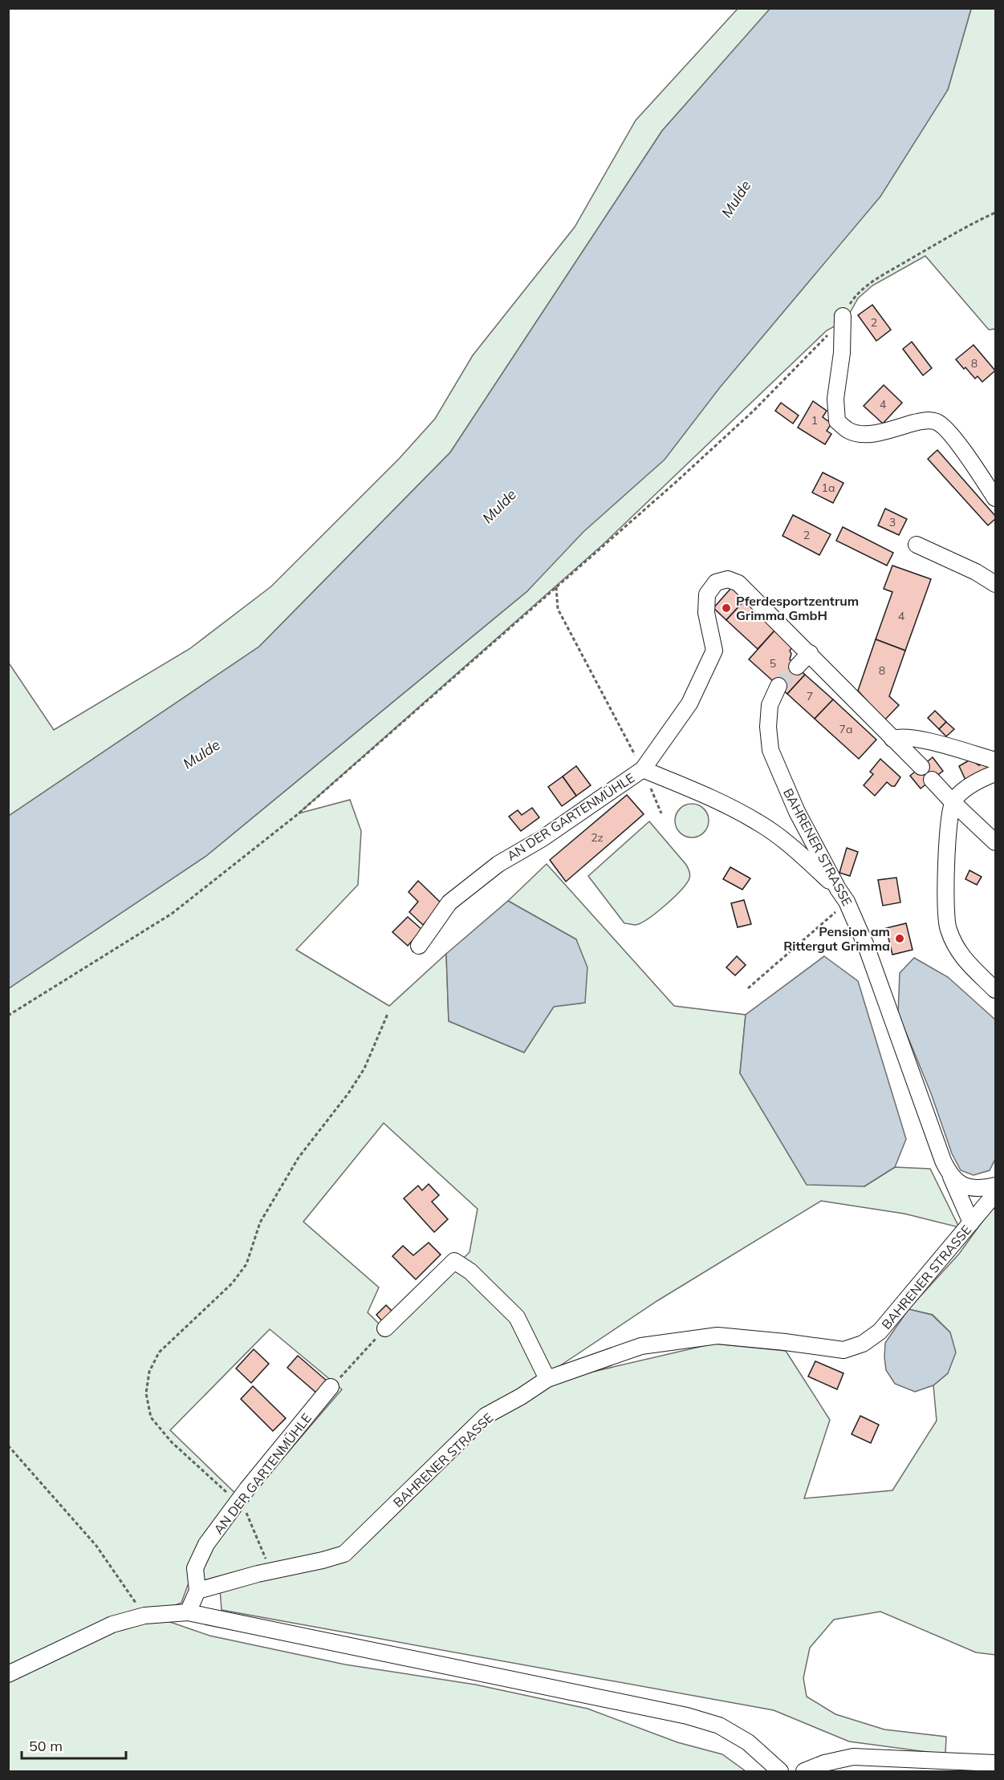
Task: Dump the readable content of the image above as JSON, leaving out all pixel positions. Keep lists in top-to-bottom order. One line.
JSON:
{"streets":{"street":["AN DER GARTENMÜHLE","BAHRENER STRASSE"]},"crossings":[["AN DER GARTENMÜHLE","BAHRENER STRASSE"]],"water":["Mulde"],"places":["Pferdesportzentrum Grimma GmbH","Pension am Rittergut Grimma"],"house_numbers":["2","8","4","1","1a","3","2","4","5","8","7","7a","2z"],"scale_bar":"50 m"}
